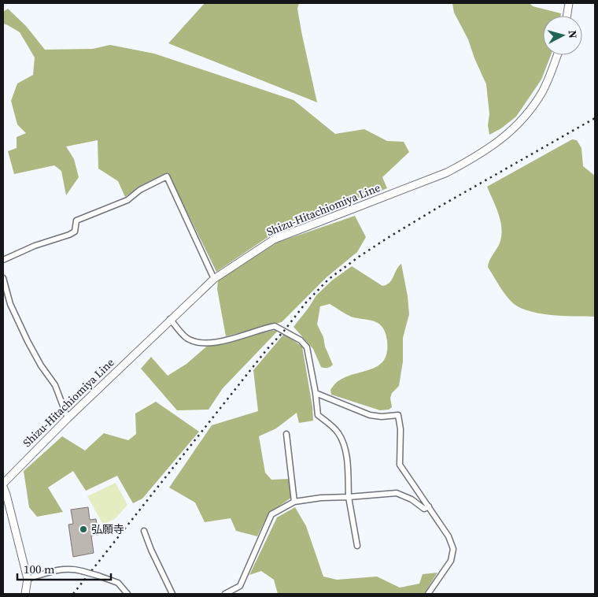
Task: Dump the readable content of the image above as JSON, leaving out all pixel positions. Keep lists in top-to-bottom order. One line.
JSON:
{"streets":{"main road":["Shizu-Hitachiomiya Line"]},"places":["弘願寺"],"scale_bar":"100 m","north":"right"}
